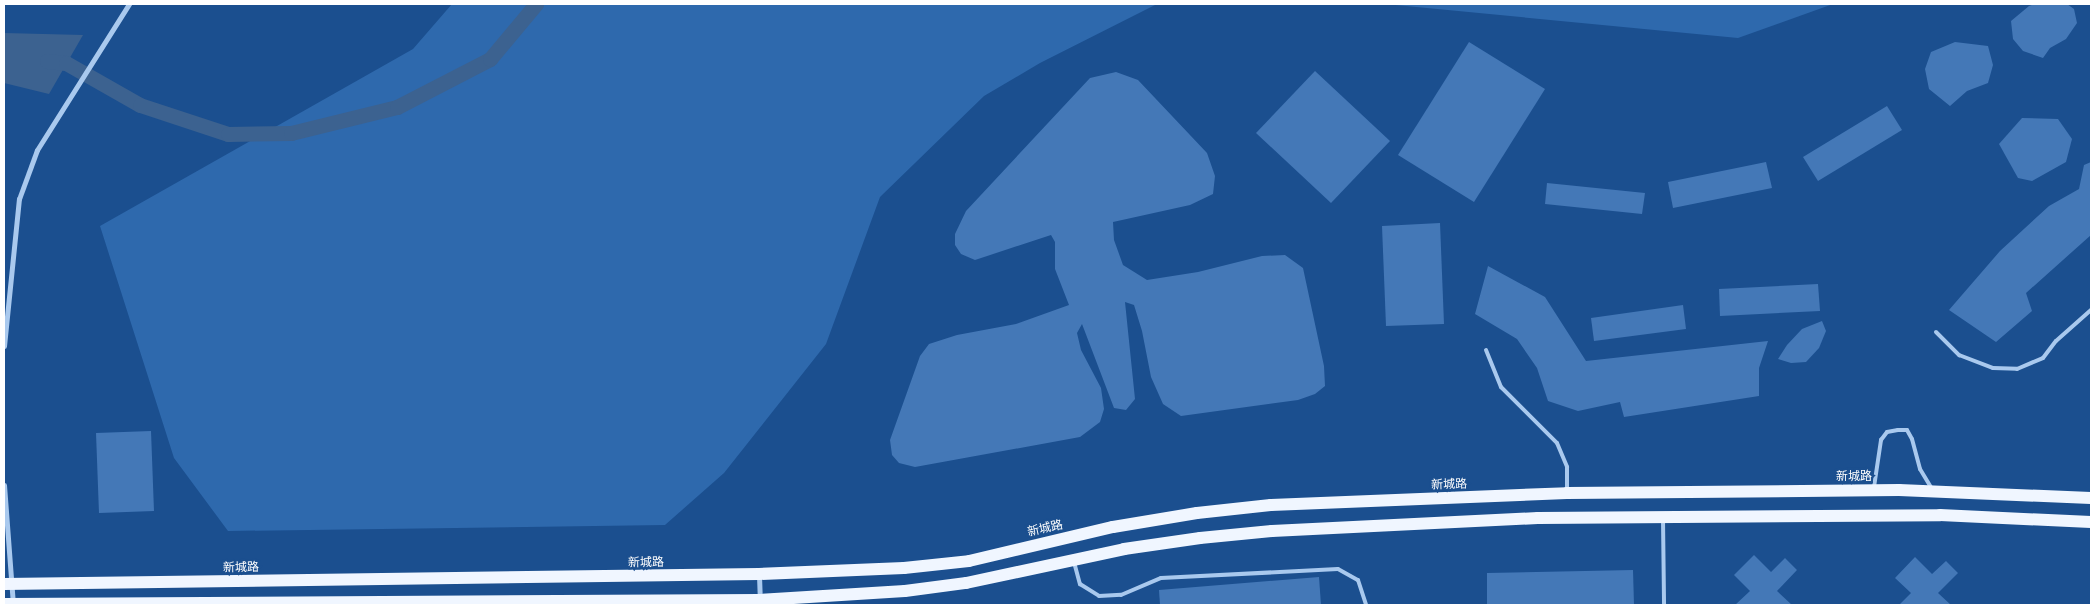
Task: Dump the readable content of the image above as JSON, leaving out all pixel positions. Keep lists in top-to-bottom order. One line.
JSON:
{"streets":{"main road":["新城路"]}}
